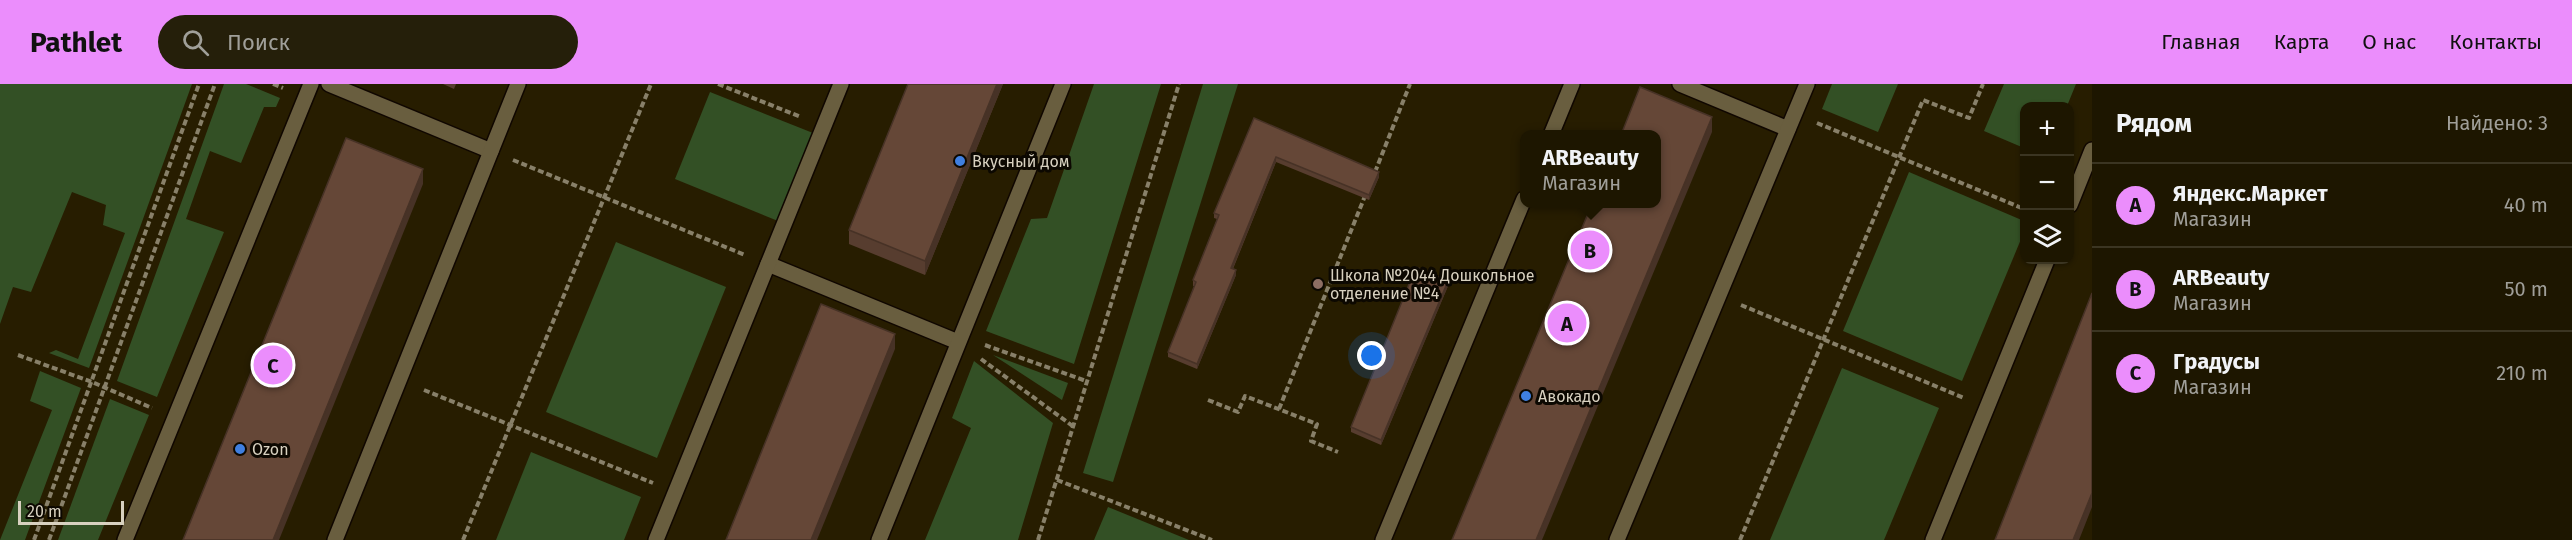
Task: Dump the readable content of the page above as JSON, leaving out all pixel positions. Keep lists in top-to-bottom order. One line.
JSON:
{"places":["Вкусный дом","Школа №2044 Дошкольное отделение №4","Авокадо","Ozon"],"scale_bar":"20 m","page":{"header":"Pathlet","search":"Поиск","nav":["Главная","Карта","О нас","Контакты"],"heading":["Рядом","Найдено: 3"],"map_buttons":["+","−"],"popup":["ARBeauty","Магазин"],"list":[{"mark":"A","name":"Яндекс.Маркет","note":"Магазин","value":"40 m"},{"mark":"B","name":"ARBeauty","note":"Магазин","value":"50 m"},{"mark":"C","name":"Градусы","note":"Магазин","value":"210 m"}],"pins":["B","A","C"],"scale":"20 m"}}
